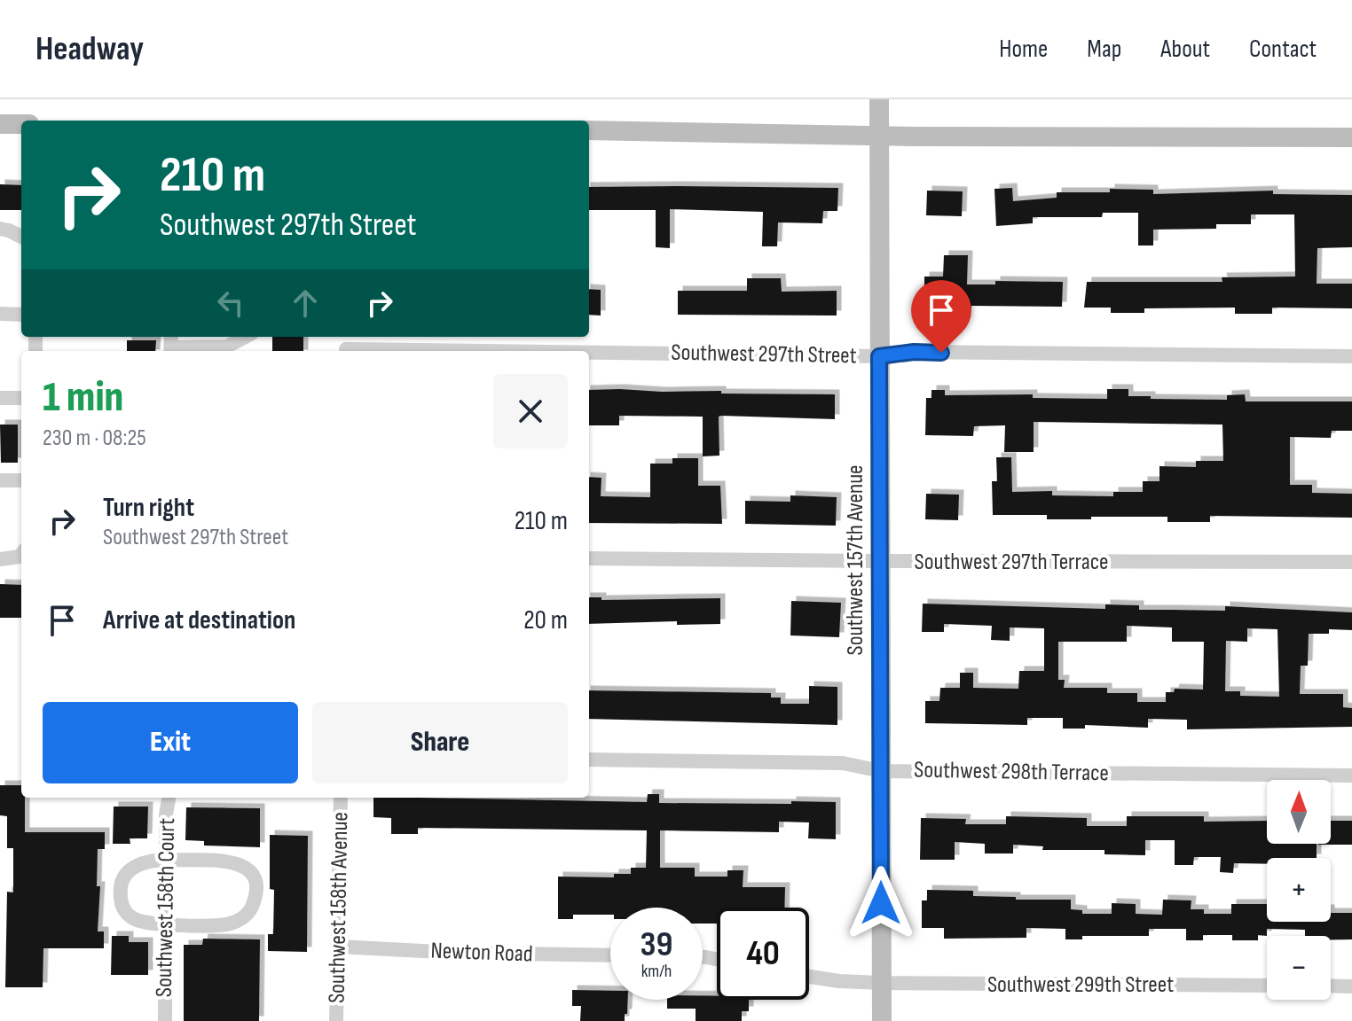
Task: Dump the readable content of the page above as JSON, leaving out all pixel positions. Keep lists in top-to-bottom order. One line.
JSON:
{"streets":{"street":["Southwest 297th Street","Southwest 157th Avenue","Southwest 297th Terrace","Southwest 298th Terrace","Southwest 158th Court","Southwest 158th Avenue","Newton Road","Southwest 299th Street"]},"crossings":[["Southwest 297th Street","Southwest 157th Avenue"],["Southwest 157th Avenue","Southwest 297th Terrace"],["Southwest 157th Avenue","Southwest 298th Terrace"],["Southwest 157th Avenue","Southwest 299th Street"],["Southwest 158th Avenue","Newton Road"]],"north":"top","page":{"header":"Headway","nav":["Home","Map","About","Contact"],"turn":["210 m","Southwest 297th Street"],"heading":["1 min","230 m · 08:25"],"list":[{"name":"Turn right","note":"Southwest 297th Street","value":"210 m"},{"name":"Arrive at destination","value":"20 m"}],"buttons":["Exit","Share"],"map_buttons":["+","−"],"speed":"39 km/h","limit":"40"}}
